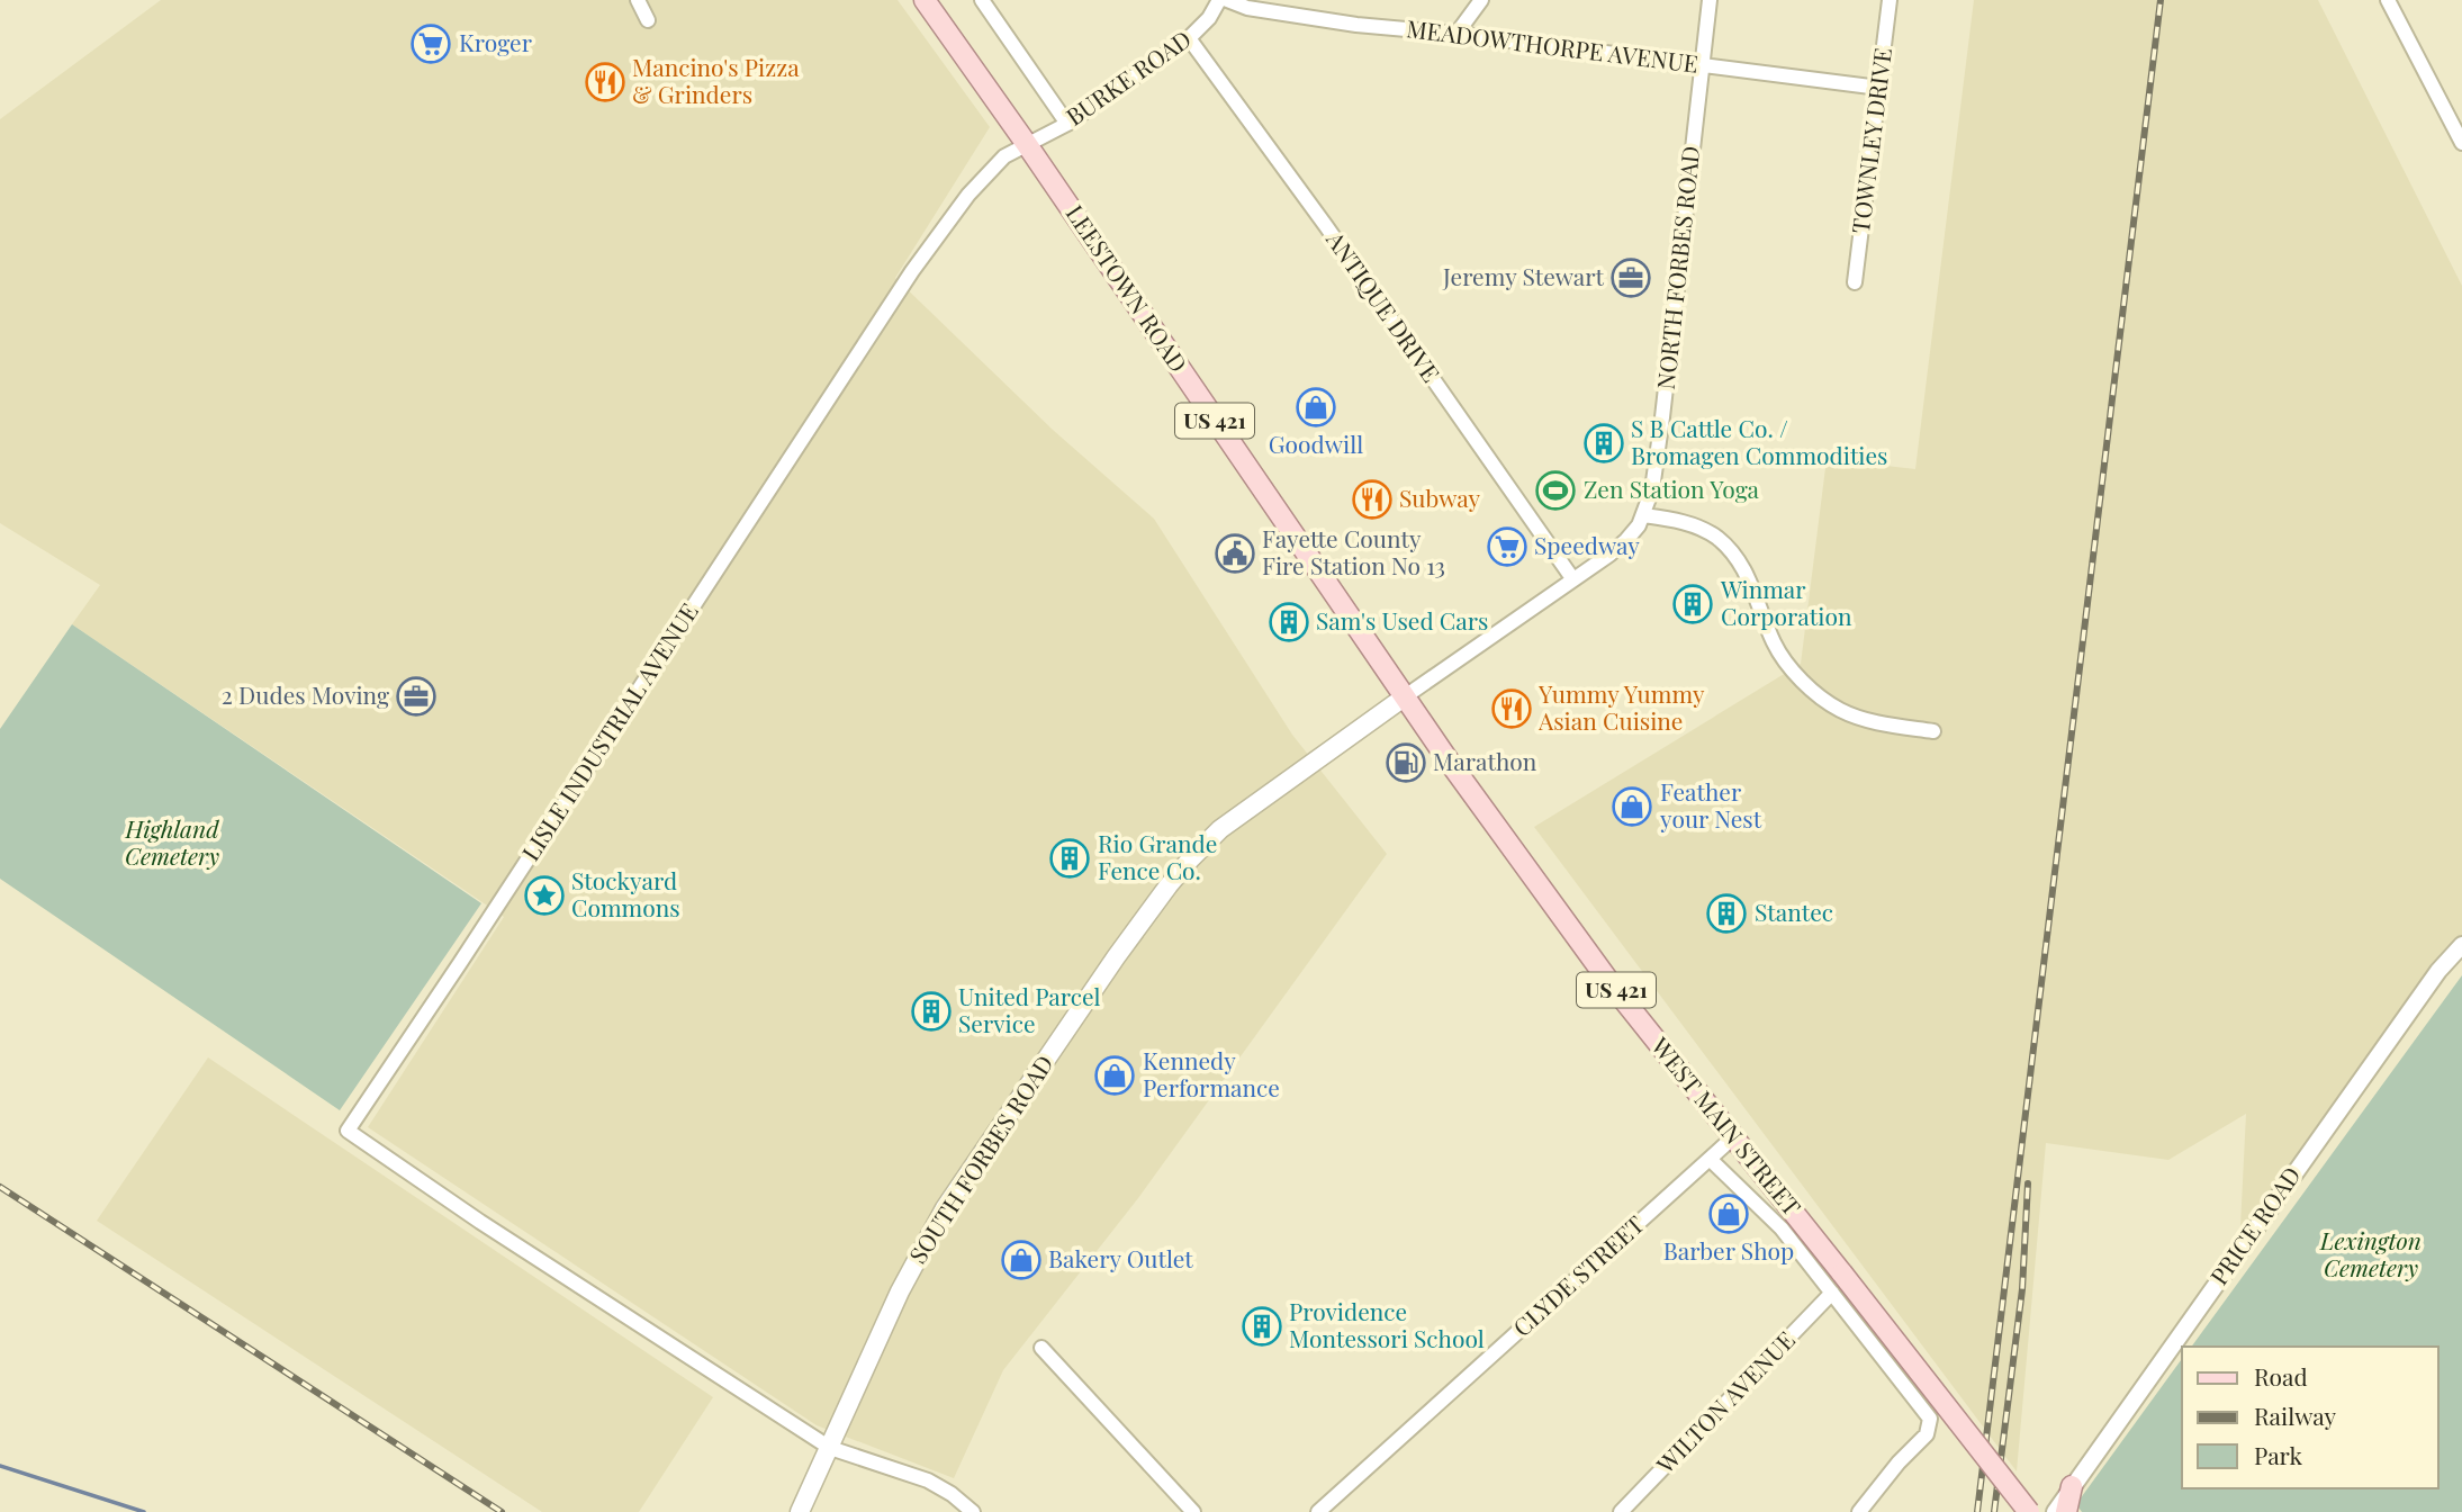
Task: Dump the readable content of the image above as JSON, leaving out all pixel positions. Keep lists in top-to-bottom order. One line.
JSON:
{"streets":{"main road":["LEESTOWN ROAD","US 421","WEST MAIN STREET","SOUTH FORBES ROAD"],"street":["MEADOWTHORPE AVENUE","BURKE ROAD","TOWNLEY DRIVE","NORTH FORBES ROAD","ANTIQUE DRIVE","LISLE INDUSTRIAL AVENUE","PRICE ROAD","CLYDE STREET","WILTON AVENUE"]},"crossings":[["MEADOWTHORPE AVENUE","TOWNLEY DRIVE"],["MEADOWTHORPE AVENUE","NORTH FORBES ROAD"],["BURKE ROAD","LEESTOWN ROAD"],["BURKE ROAD","ANTIQUE DRIVE"],["BURKE ROAD","LISLE INDUSTRIAL AVENUE"],["NORTH FORBES ROAD","LEESTOWN ROAD"],["NORTH FORBES ROAD","ANTIQUE DRIVE"],["NORTH FORBES ROAD","WEST MAIN STREET"],["NORTH FORBES ROAD","SOUTH FORBES ROAD"],["LEESTOWN ROAD","LISLE INDUSTRIAL AVENUE"],["LEESTOWN ROAD","WEST MAIN STREET"],["LEESTOWN ROAD","SOUTH FORBES ROAD"],["LISLE INDUSTRIAL AVENUE","SOUTH FORBES ROAD"],["WEST MAIN STREET","SOUTH FORBES ROAD"],["WEST MAIN STREET","CLYDE STREET"]],"parks":["Highland Cemetery","Lexington Cemetery"],"places":{"supermarket":["Kroger","Speedway"],"restaurant":["Mancino's Pizza & Grinders","Subway","Yummy Yummy Asian Cuisine"],"office":["Jeremy Stewart","2 Dudes Moving"],"shop":["Goodwill","Feather your Nest","Kennedy Performance","Barber Shop","Bakery Outlet"],"building":["S B Cattle Co. / Bromagen Commodities","Winmar Corporation","Sam's Used Cars","Rio Grande Fence Co.","Stantec","United Parcel Service","Providence Montessori School"],"sports":["Zen Station Yoga"],"public building":["Fayette County Fire Station No 13"],"fuel station":["Marathon"],"place":["Stockyard Commons"]},"legend":["Road","Railway","Park"]}
